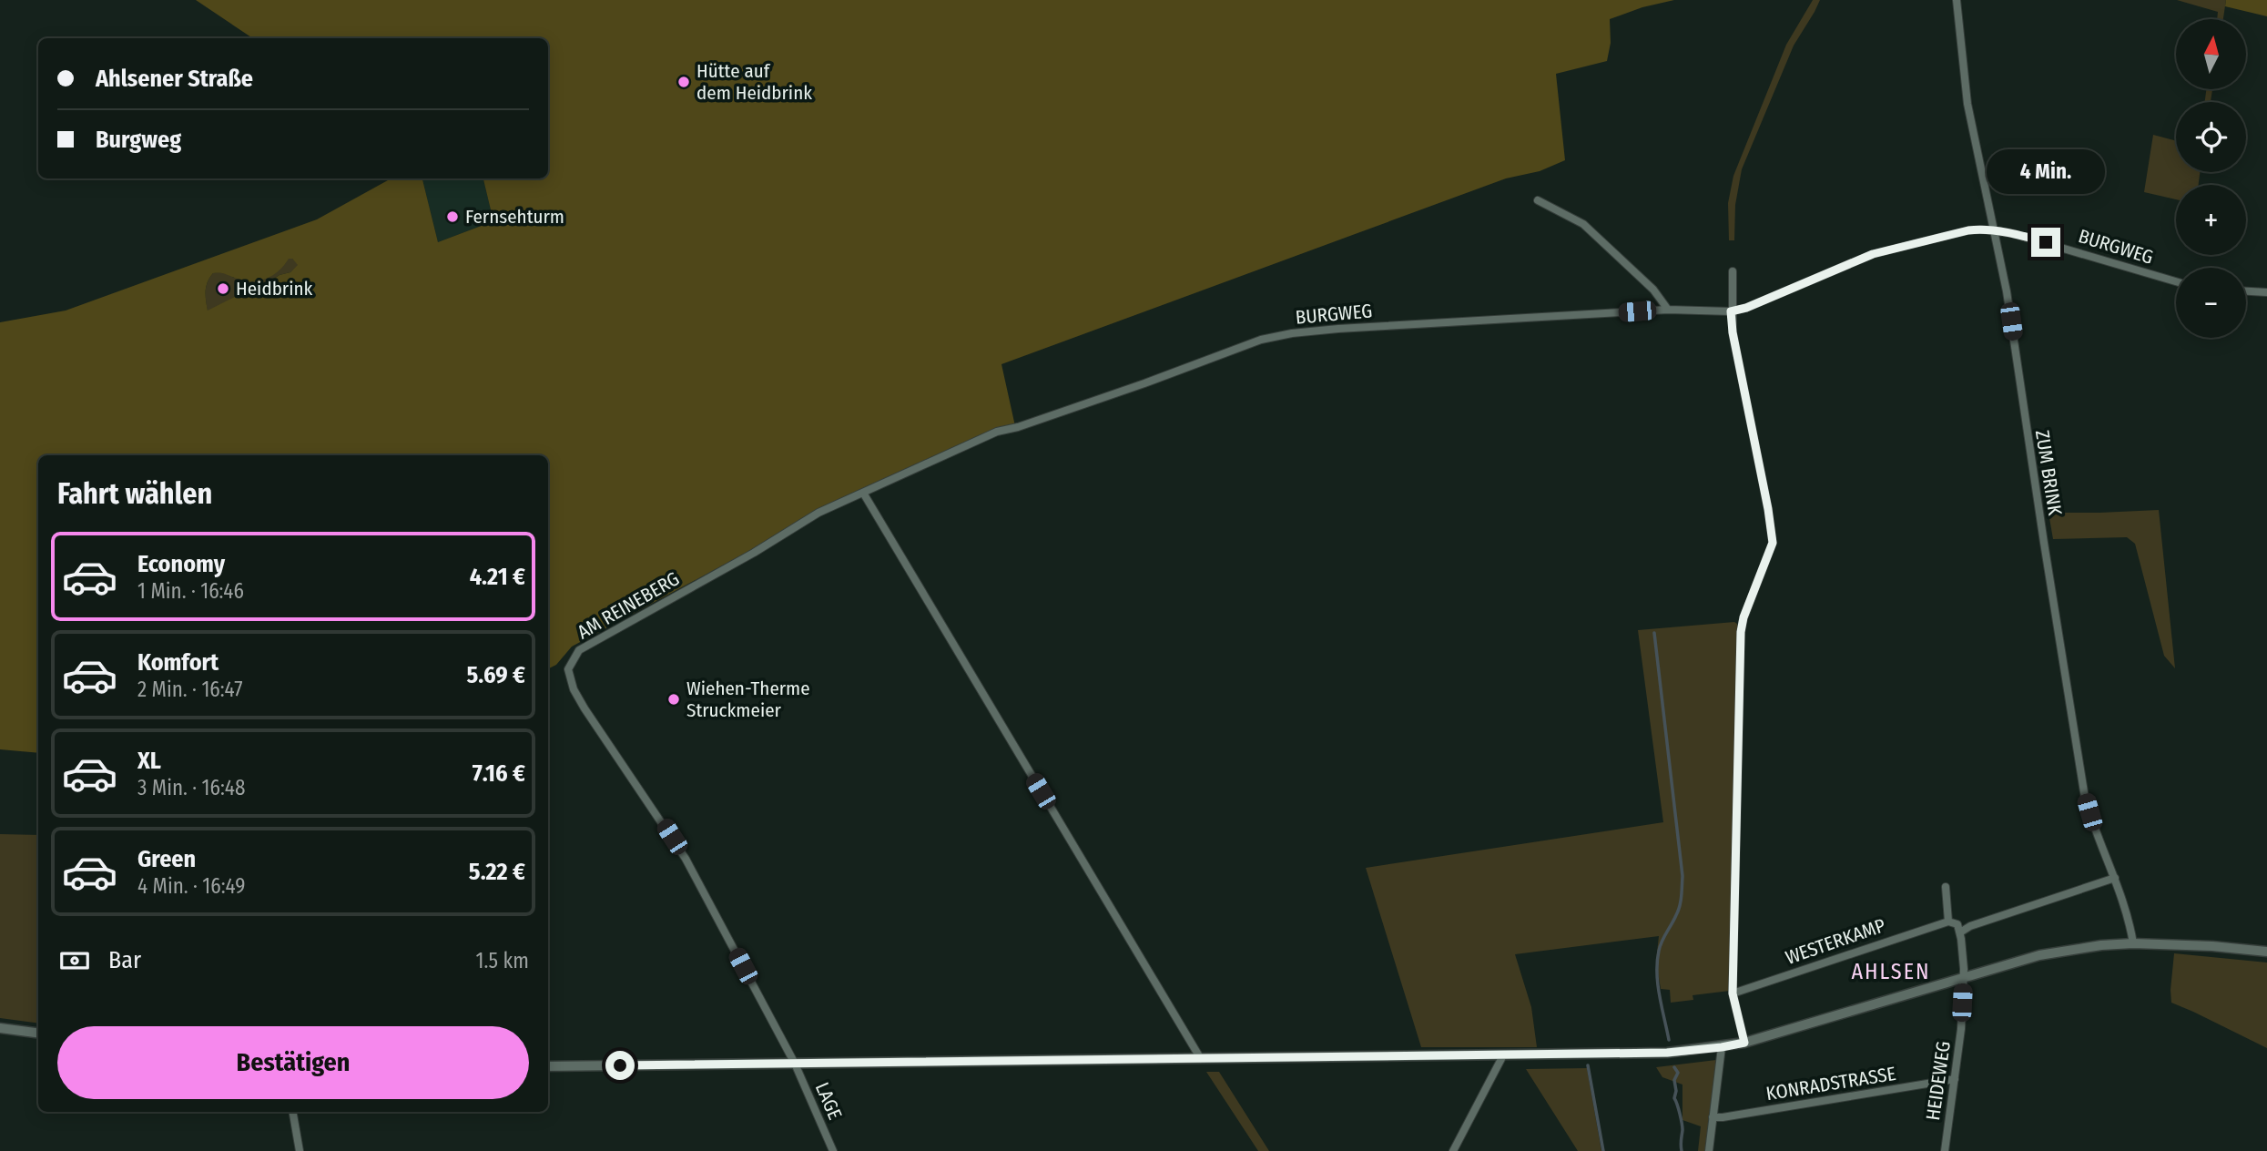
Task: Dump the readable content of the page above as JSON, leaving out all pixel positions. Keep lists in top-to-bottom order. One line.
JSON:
{"streets":{"street":["BURGWEG","ZUM BRINK","AM REINEBERG","WESTERKAMP","HEIDEWEG","KONRADSTRASSE","LAGE"]},"crossings":[["BURGWEG","ZUM BRINK"],["BURGWEG","AM REINEBERG"],["AM REINEBERG","LAGE"],["HEIDEWEG","KONRADSTRASSE"]],"districts":["AHLSEN"],"places":["Hütte auf dem Heidbrink","Fernsehturm","Heidbrink","Wiehen-Therme Struckmeier"],"north":"top","page":{"map_buttons":["+","−"],"banner":["Ahlsener Straße","Burgweg"],"bubble":"4 Min.","heading":"Fahrt wählen","list":[{"name":"Economy","note":"1 Min. · 16:46","value":"4.21 €"},{"name":"Komfort","note":"2 Min. · 16:47","value":"5.69 €"},{"name":"XL","note":"3 Min. · 16:48","value":"7.16 €"},{"name":"Green","note":"4 Min. · 16:49","value":"5.22 €"}],"pay":["Bar","1.5 km"],"buttons":"Bestätigen"}}
